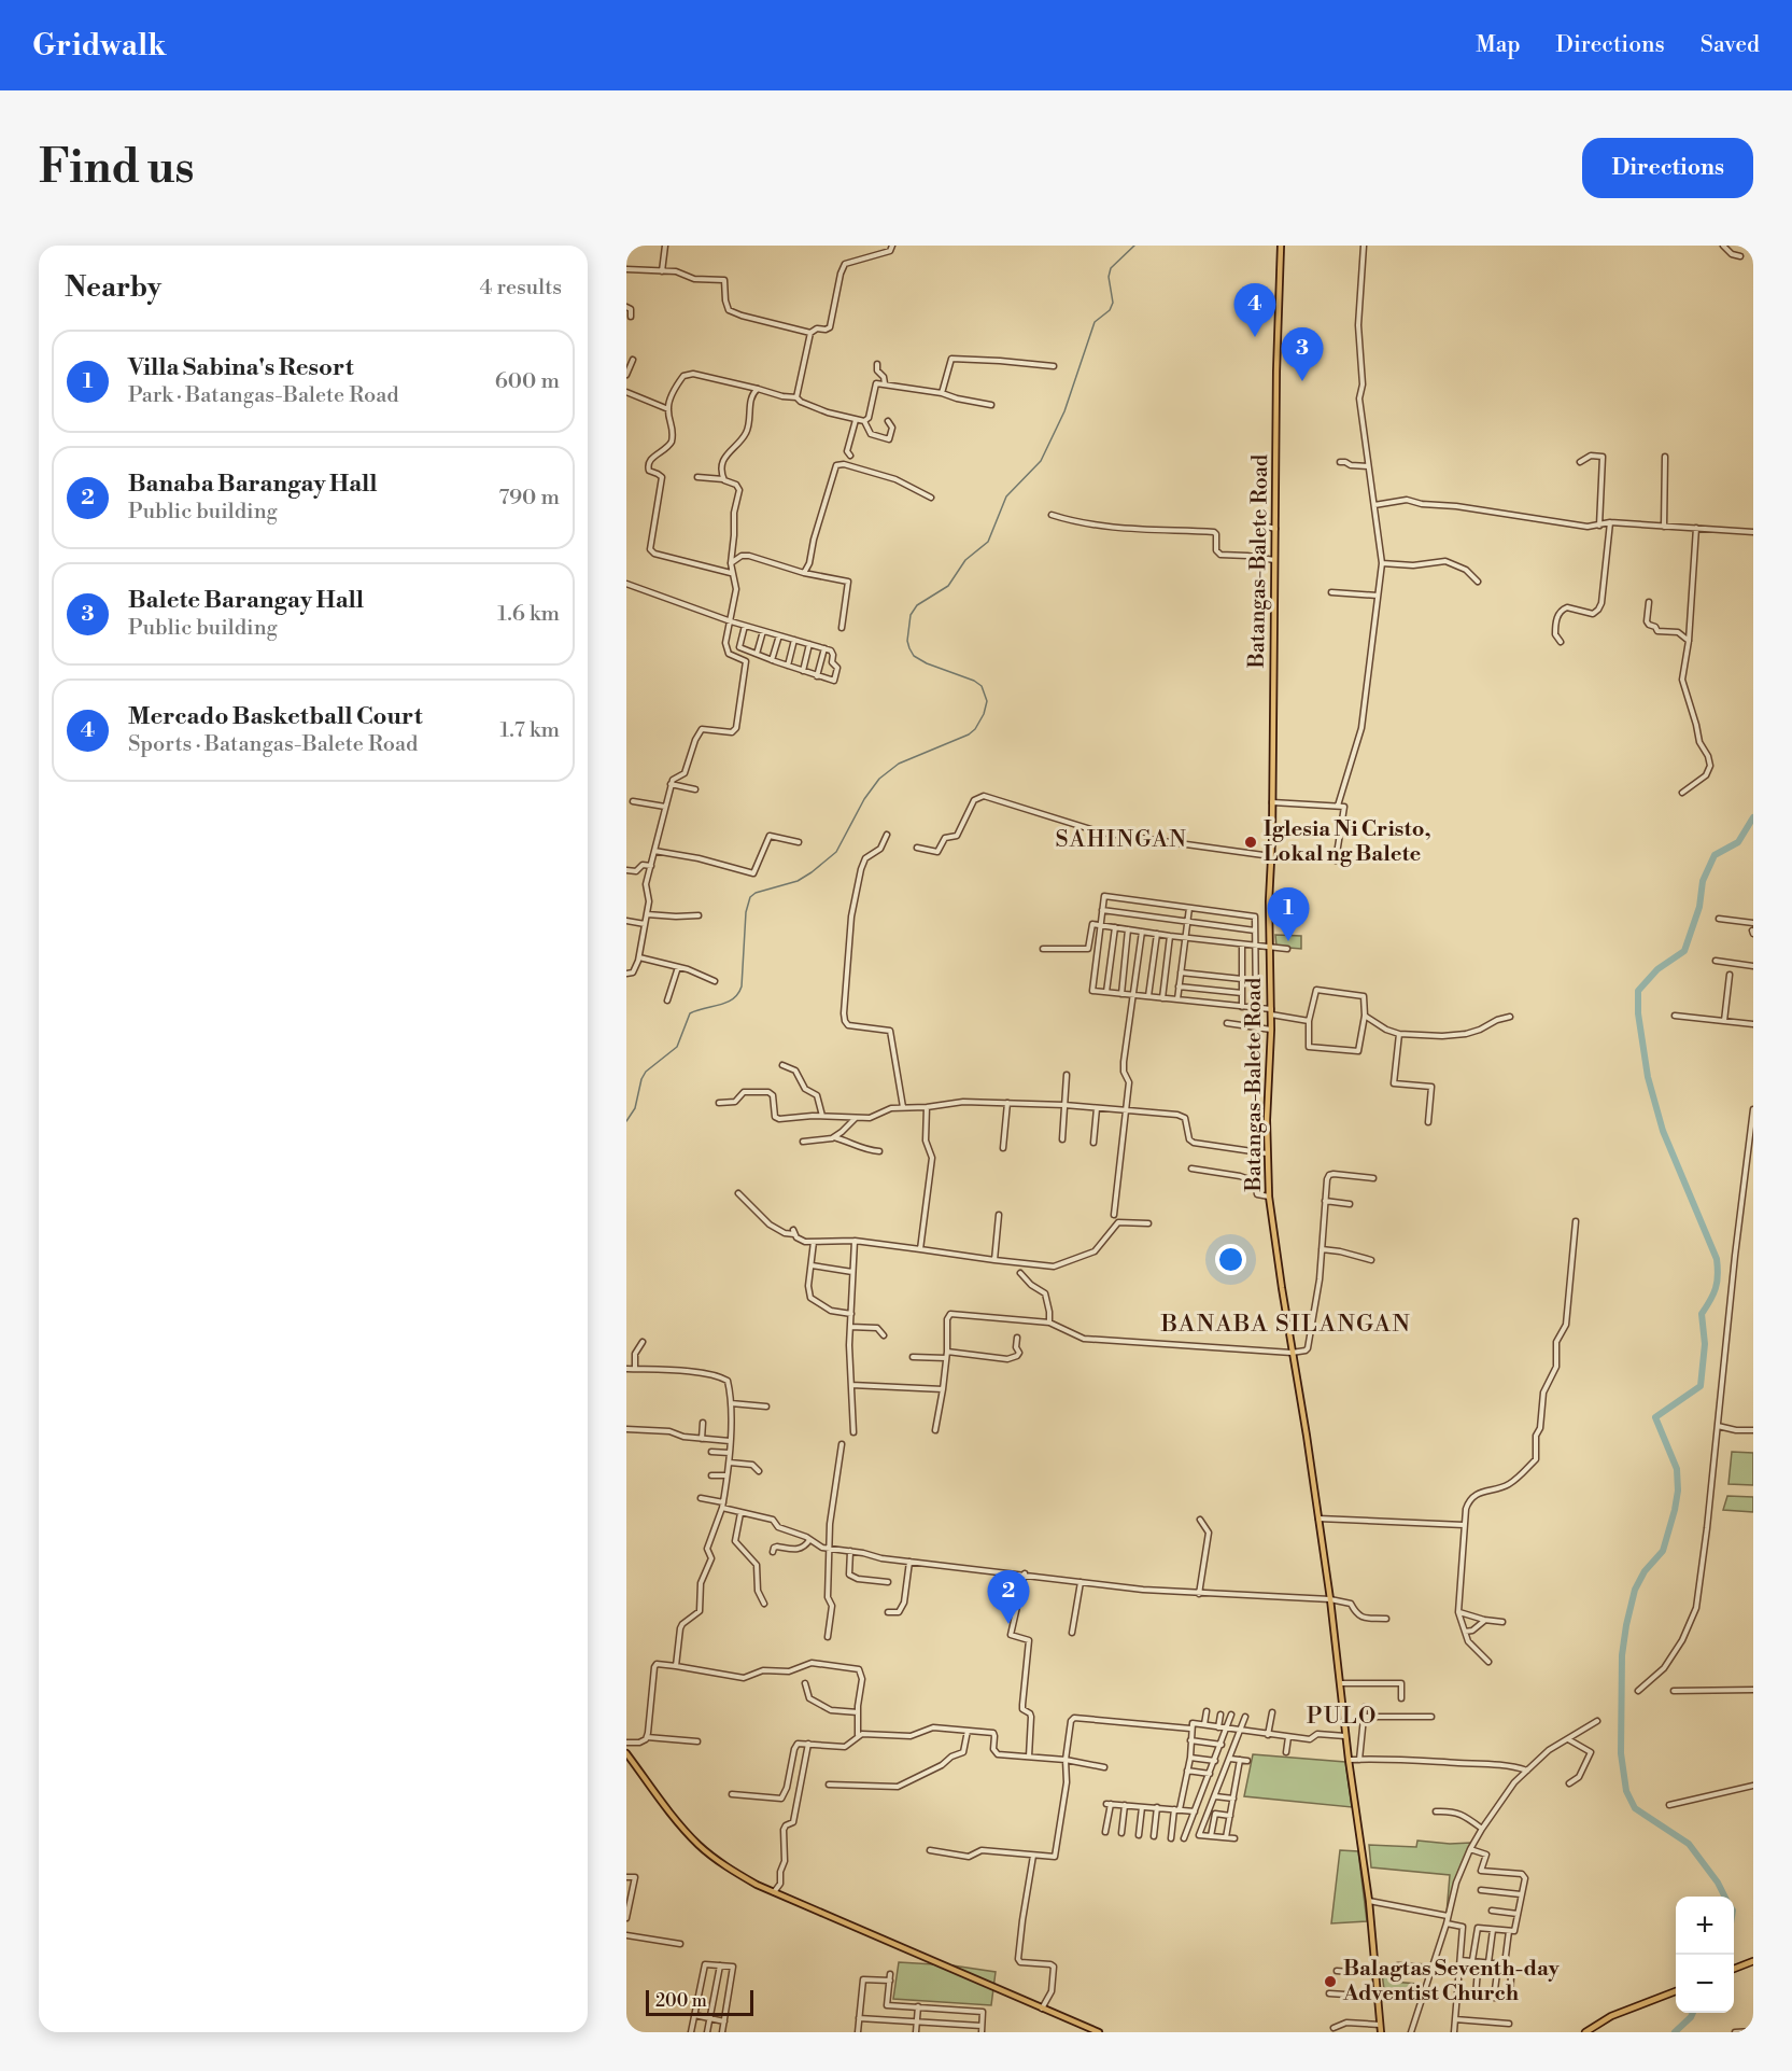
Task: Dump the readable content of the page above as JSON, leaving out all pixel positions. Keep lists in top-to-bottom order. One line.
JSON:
{"streets":{"main road":["Batangas-Balete Road"]},"districts":["SAHINGAN","BANABA SILANGAN","PULO"],"places":["Iglesia Ni Cristo, Lokal ng Balete","Balagtas Seventh-day Adventist Church"],"scale_bar":"200 m","page":{"header":"Gridwalk","nav":["Map","Directions","Saved"],"buttons":"Directions","title":"Find us","heading":["Nearby","4 results"],"pins":["4","3","1","2"],"list":[{"mark":"1","name":"Villa Sabina's Resort","note":"Park · Batangas-Balete Road","value":"600 m"},{"mark":"2","name":"Banaba Barangay Hall","note":"Public building","value":"790 m"},{"mark":"3","name":"Balete Barangay Hall","note":"Public building","value":"1.6 km"},{"mark":"4","name":"Mercado Basketball Court","note":"Sports · Batangas-Balete Road","value":"1.7 km"}],"map_buttons":["+","−"],"scale":"200 m"}}
